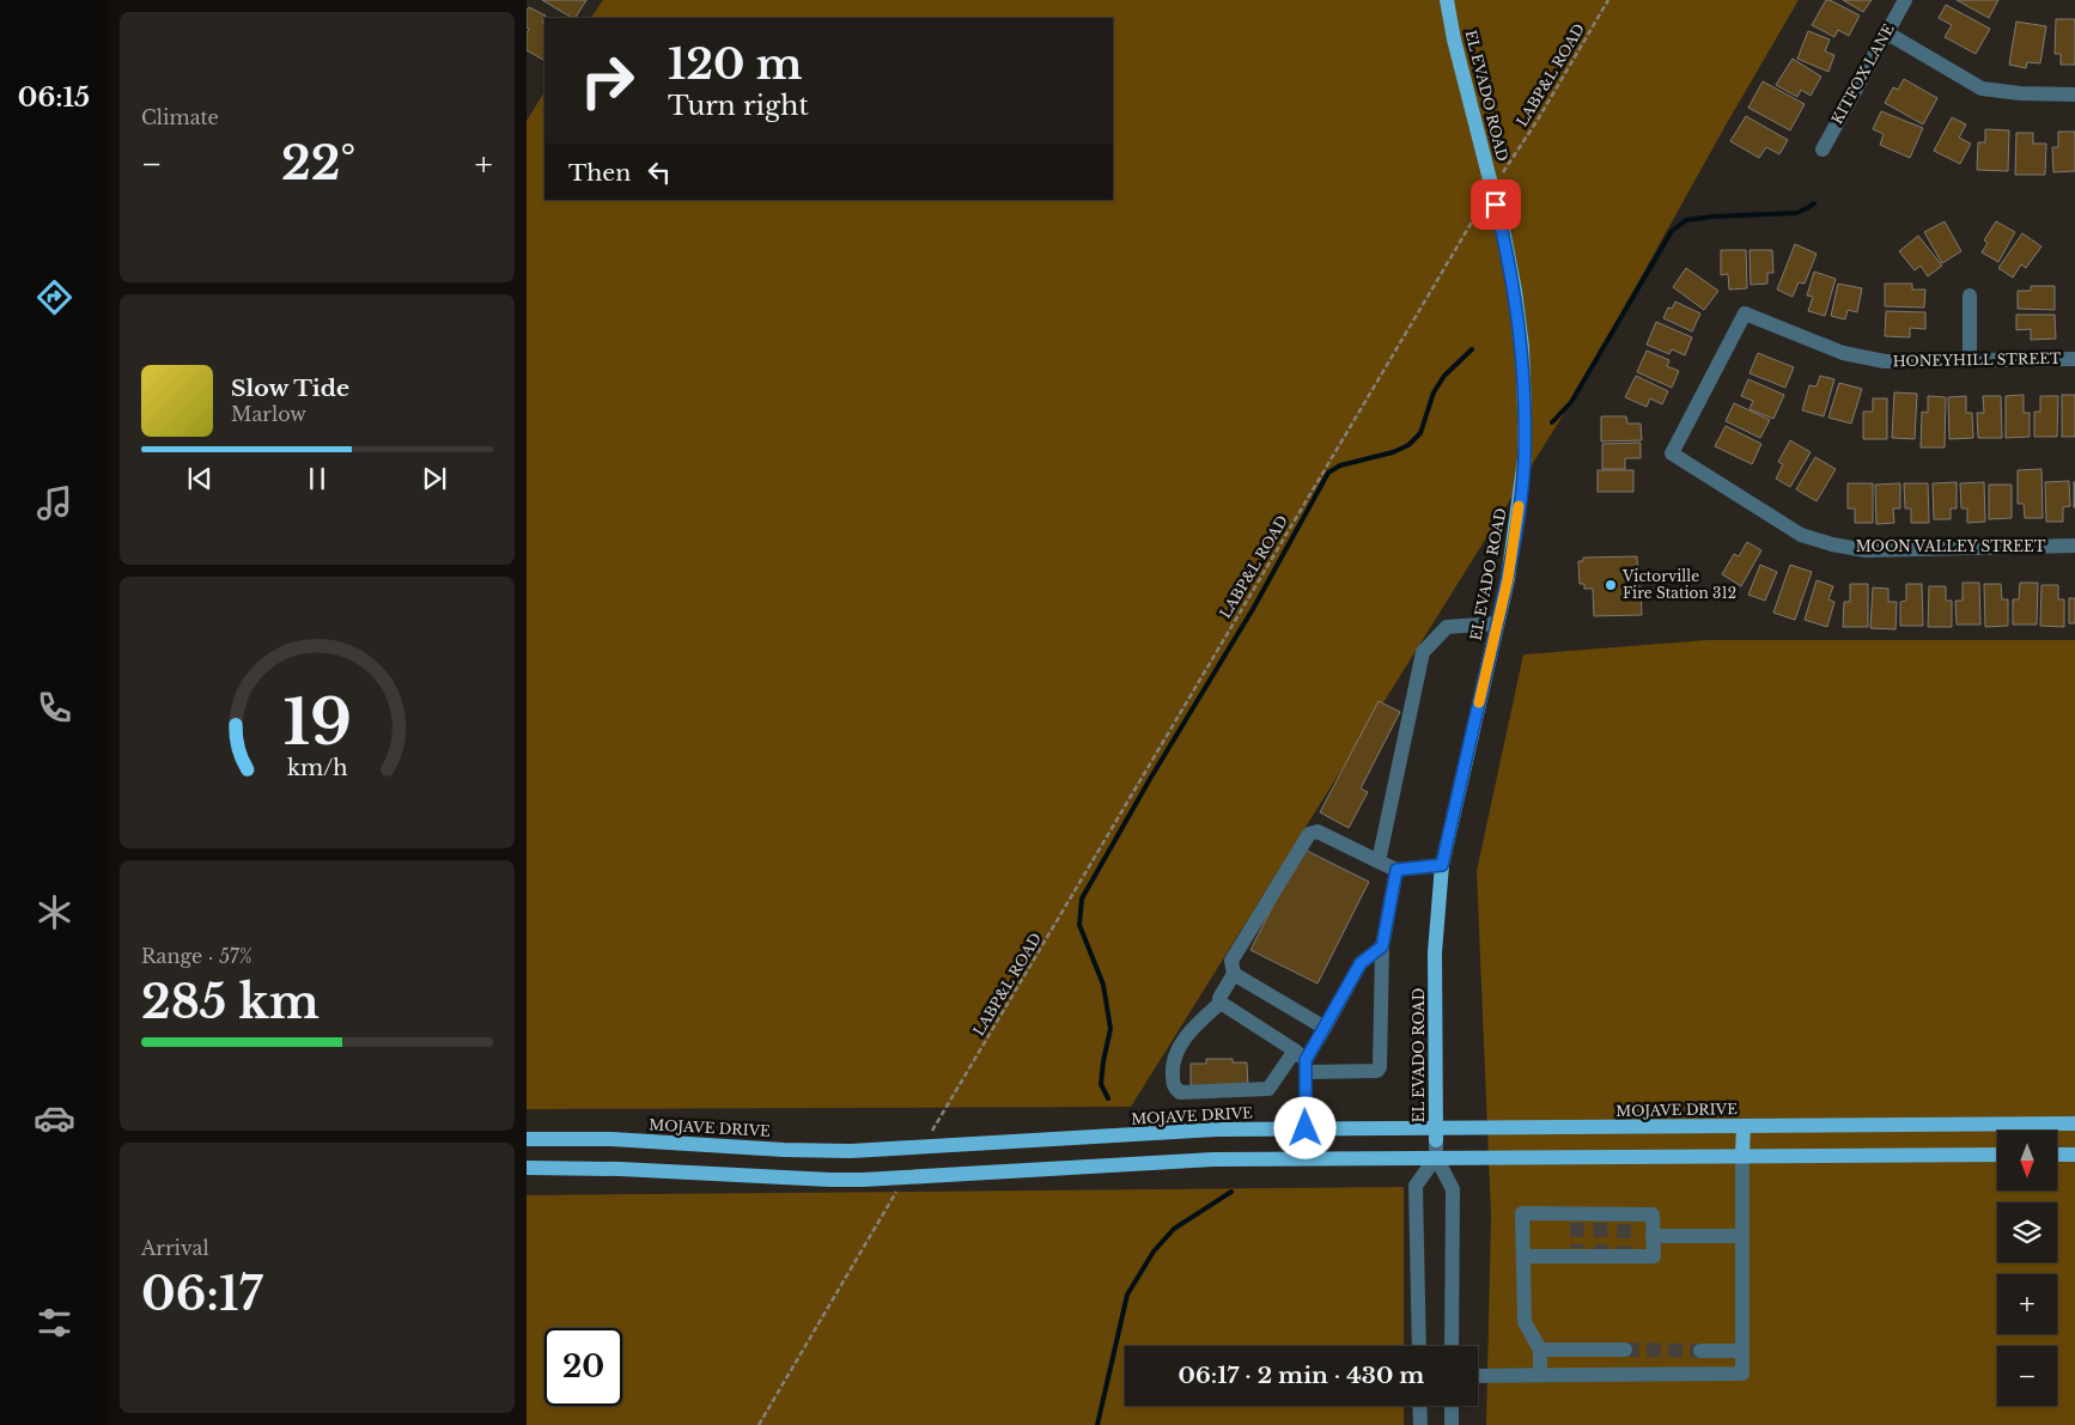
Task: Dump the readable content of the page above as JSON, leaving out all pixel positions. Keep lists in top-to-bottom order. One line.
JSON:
{"streets":{"main road":["EL EVADO ROAD","MOJAVE DRIVE"],"street":["KITFOX LANE","HONEYHILL STREET","MOON VALLEY STREET"],"path":["LABP&L ROAD"]},"crossings":[["LABP&L ROAD","EL EVADO ROAD"],["LABP&L ROAD","MOJAVE DRIVE"],["EL EVADO ROAD","MOJAVE DRIVE"],["HONEYHILL STREET","MOON VALLEY STREET"]],"places":["Victorville Fire Station 312"],"north":"bottom","page":{"tabs":"06:15","tile":["Climate",["Range · 57%","285 km"],["Arrival","06:17"]],"turn":["120 m","Turn right"],"heat":["−","22°","+"],"then":"Then","song":["Slow Tide","Marlow"],"map_buttons":["+","−"],"limit":"20","trip":"06:17 · 2 min · 430 m","gauge":["19","km/h"]}}
